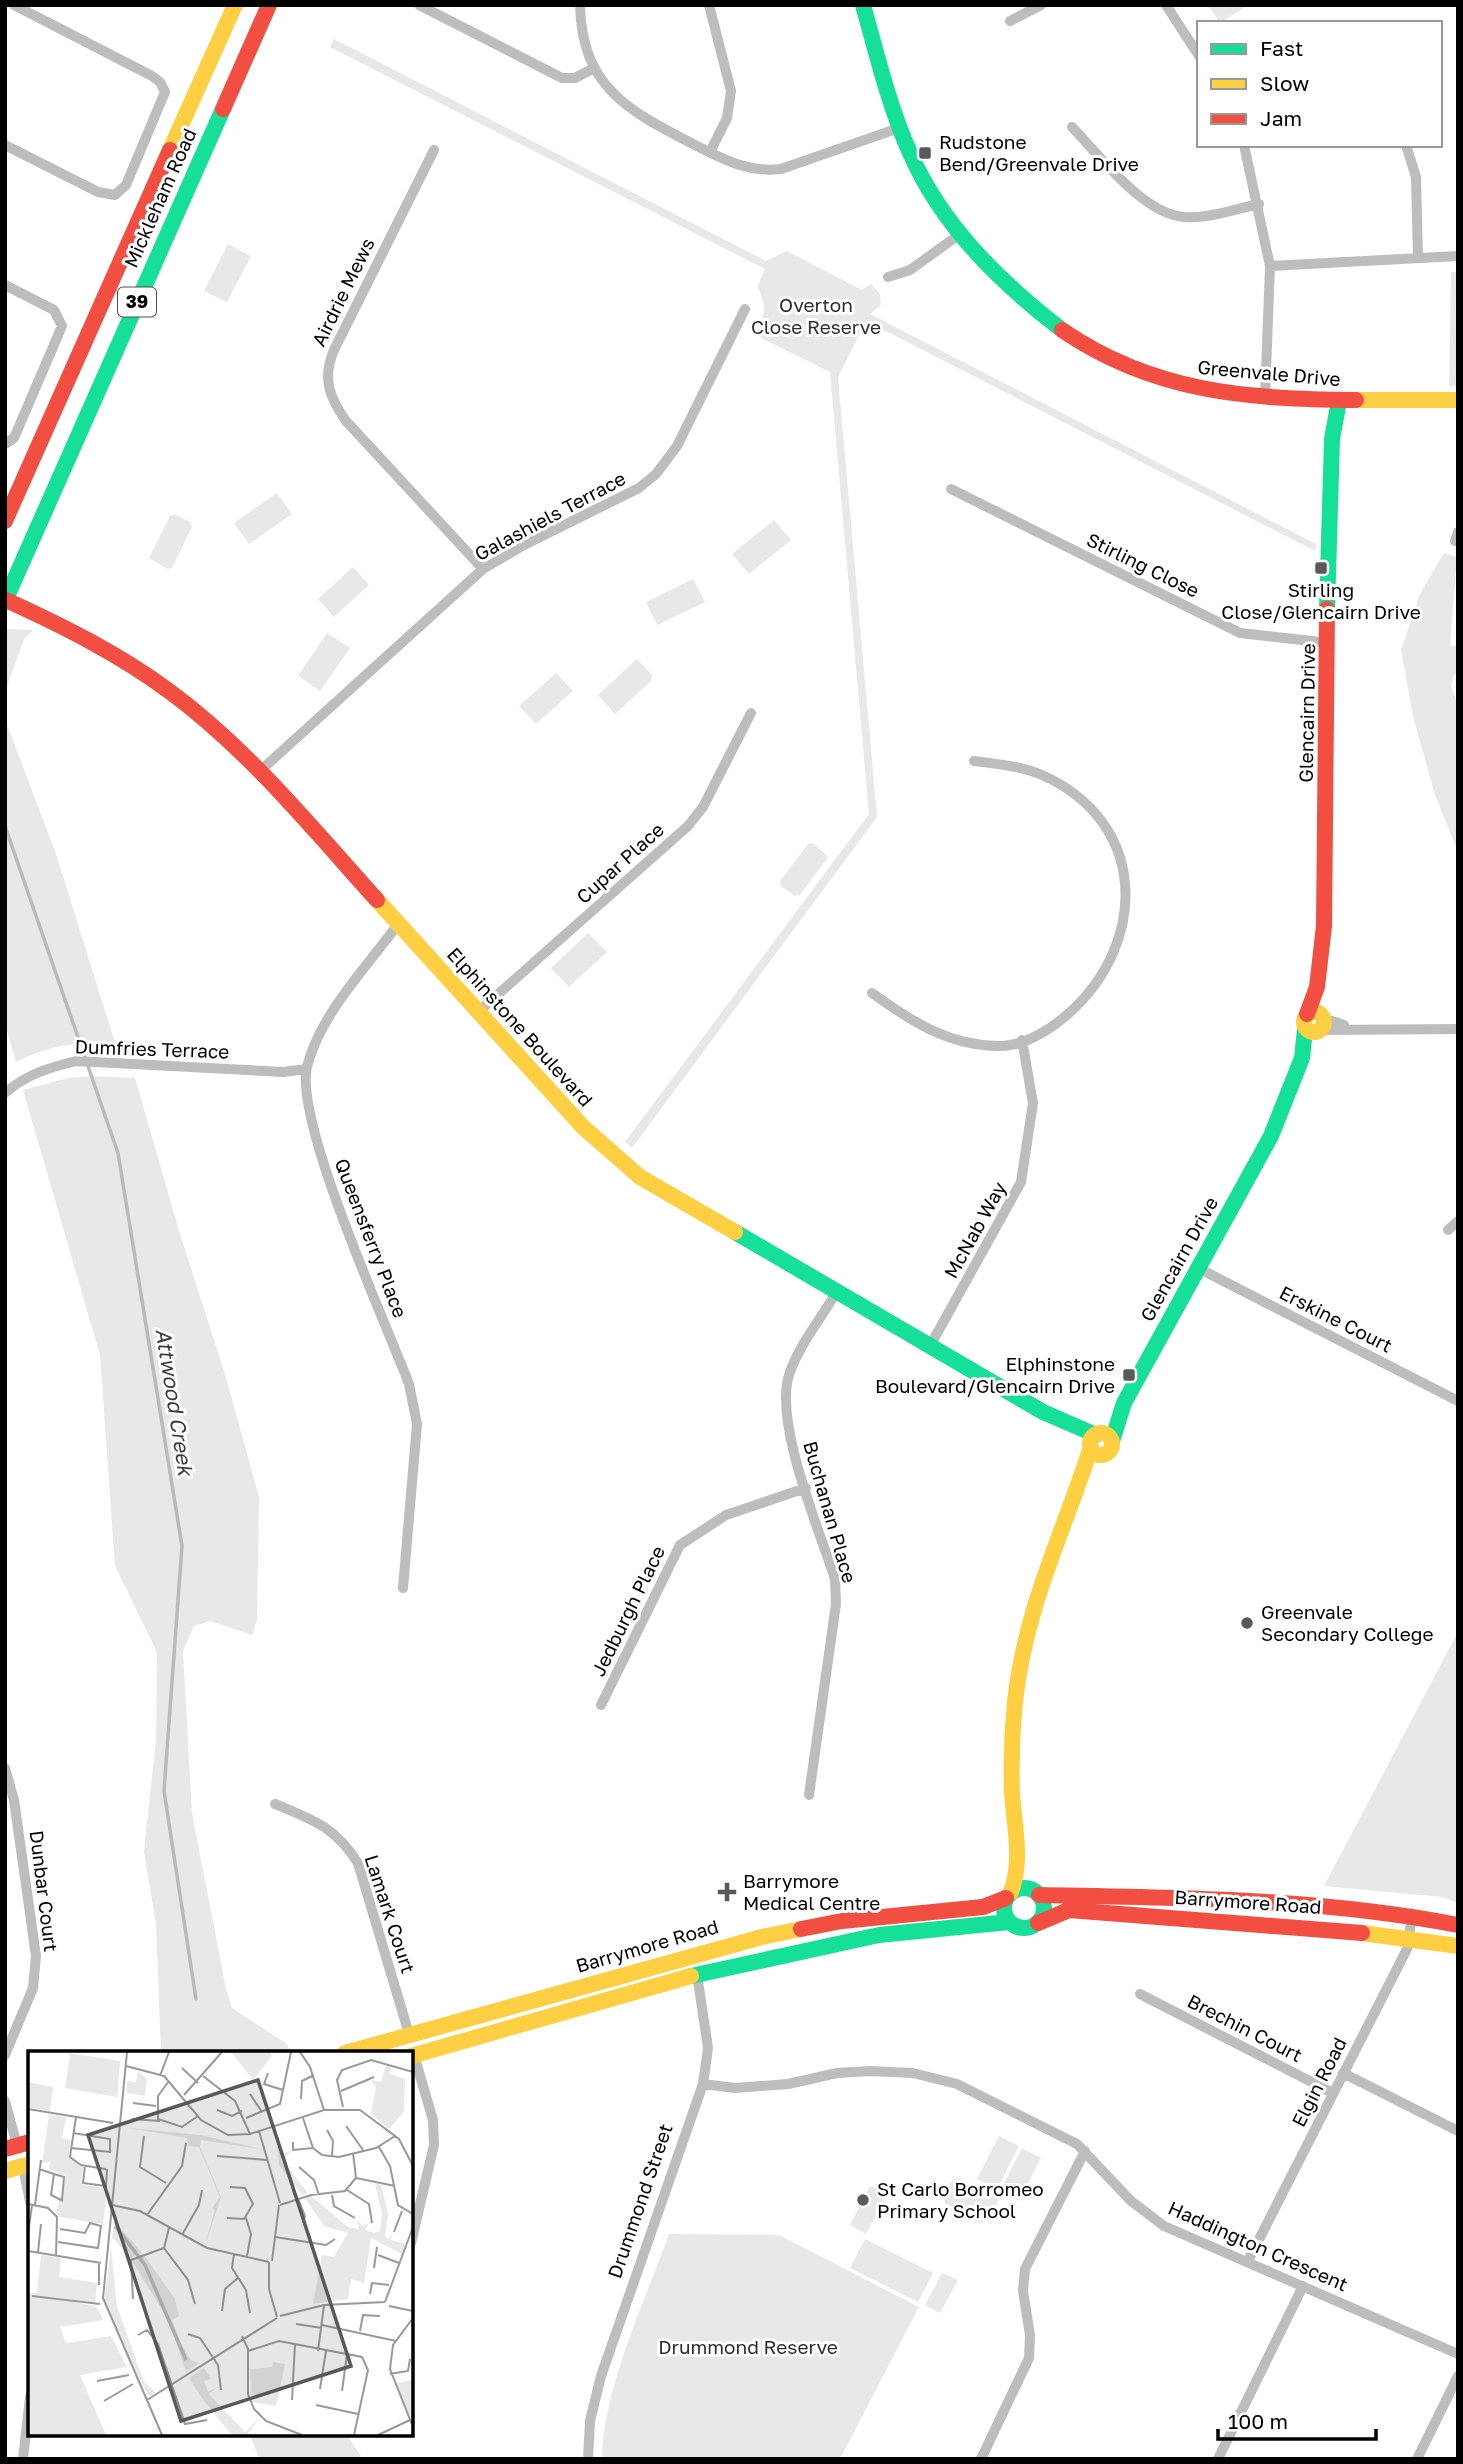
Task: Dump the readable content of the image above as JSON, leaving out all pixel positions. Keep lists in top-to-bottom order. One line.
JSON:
{"streets":{"street":["Mickleham Road","Airdrie Mews","39","Greenvale Drive","Galashiels Terrace","Stirling Close","Glencairn Drive","Cupar Place","Elphinstone Boulevard","Dumfries Terrace","McNab Way","Queensferry Place","Erskine Court","Buchanan Place","Jedburgh Place","Dunbar Court","Barrymore Road","Lamark Court","Brechin Court","Elgin Road","Drummond Street","Haddington Crescent"]},"crossings":[["Mickleham Road","Elphinstone Boulevard"],["Airdrie Mews","Galashiels Terrace"],["Greenvale Drive","Glencairn Drive"],["Galashiels Terrace","Elphinstone Boulevard"],["Stirling Close","Glencairn Drive"],["Glencairn Drive","Elphinstone Boulevard"],["Glencairn Drive","Erskine Court"],["Glencairn Drive","Barrymore Road"],["Cupar Place","Elphinstone Boulevard"],["Elphinstone Boulevard","McNab Way"],["Elphinstone Boulevard","Queensferry Place"],["Elphinstone Boulevard","Buchanan Place"],["Dumfries Terrace","Queensferry Place"],["Buchanan Place","Jedburgh Place"],["Barrymore Road","Lamark Court"],["Barrymore Road","Elgin Road"],["Barrymore Road","Drummond Street"],["Brechin Court","Elgin Road"],["Elgin Road","Haddington Crescent"],["Drummond Street","Haddington Crescent"]],"water":["Attwood Creek"],"parks":["Overton Close Reserve","Drummond Reserve"],"places":{"transit":["Rudstone Bend/Greenvale Drive","Stirling Close/Glencairn Drive","Elphinstone Boulevard/Glencairn Drive"],"other":["Greenvale Secondary College","St Carlo Borromeo Primary School"],"health":["Barrymore Medical Centre"]},"legend":["Fast","Slow","Jam"],"scale_bar":"100 m"}
